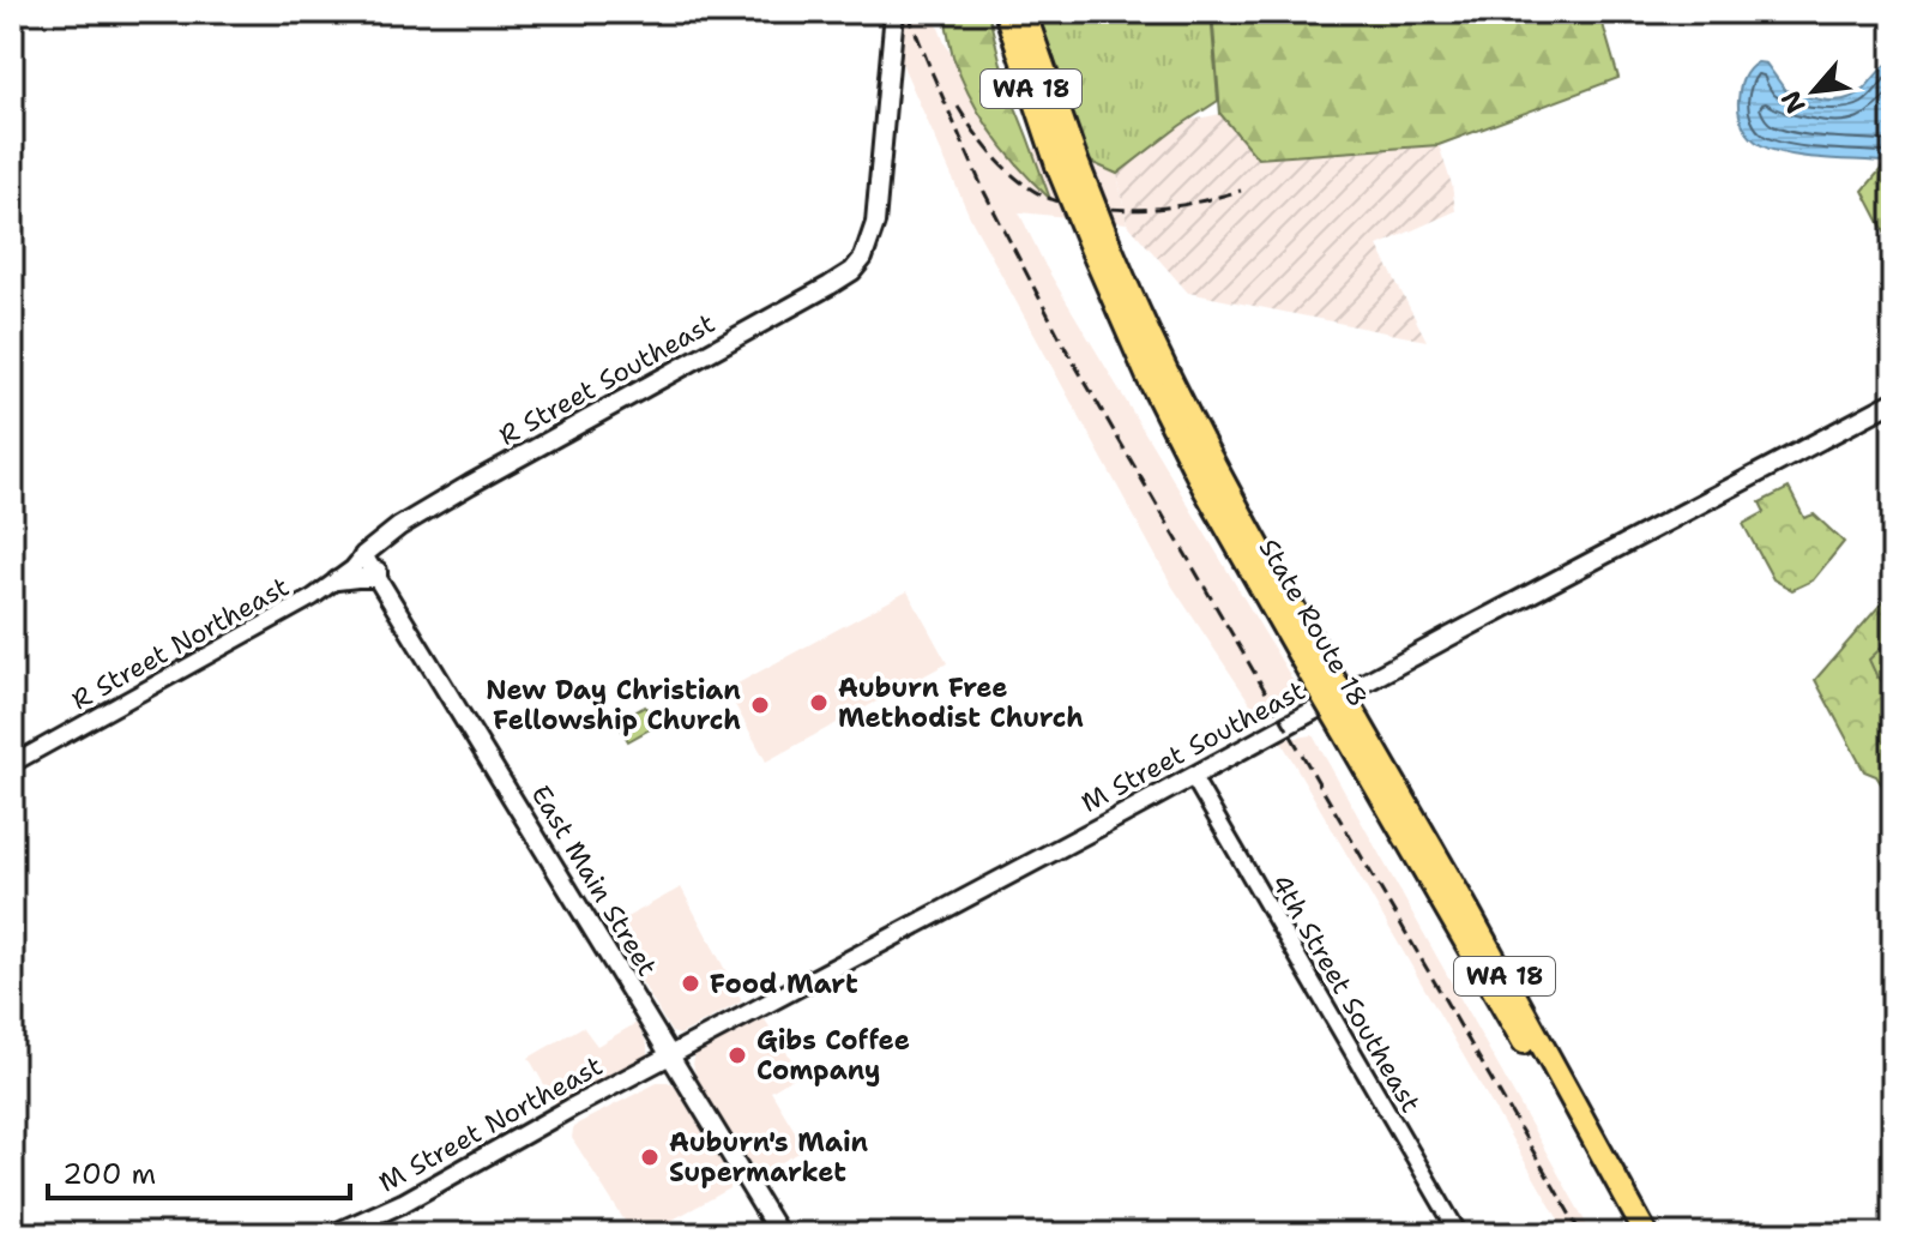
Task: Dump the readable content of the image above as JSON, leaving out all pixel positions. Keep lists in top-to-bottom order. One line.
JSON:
{"streets":{"highway":["WA 18","State Route 18"],"main road":["R Street Southeast","M Street Southeast","East Main Street","M Street Northeast"],"street":["R Street Northeast","4th Street Southeast"]},"crossings":[["R Street Southeast","R Street Northeast"],["R Street Southeast","East Main Street"],["R Street Northeast","East Main Street"],["M Street Southeast","East Main Street"],["M Street Southeast","4th Street Southeast"],["M Street Southeast","M Street Northeast"],["East Main Street","M Street Northeast"]],"places":["Auburn Free Methodist Church","New Day Christian Fellowship Church","Food Mart","Gibs Coffee Company","Auburn's Main Supermarket"],"scale_bar":"200 m","north":"bottom left"}
